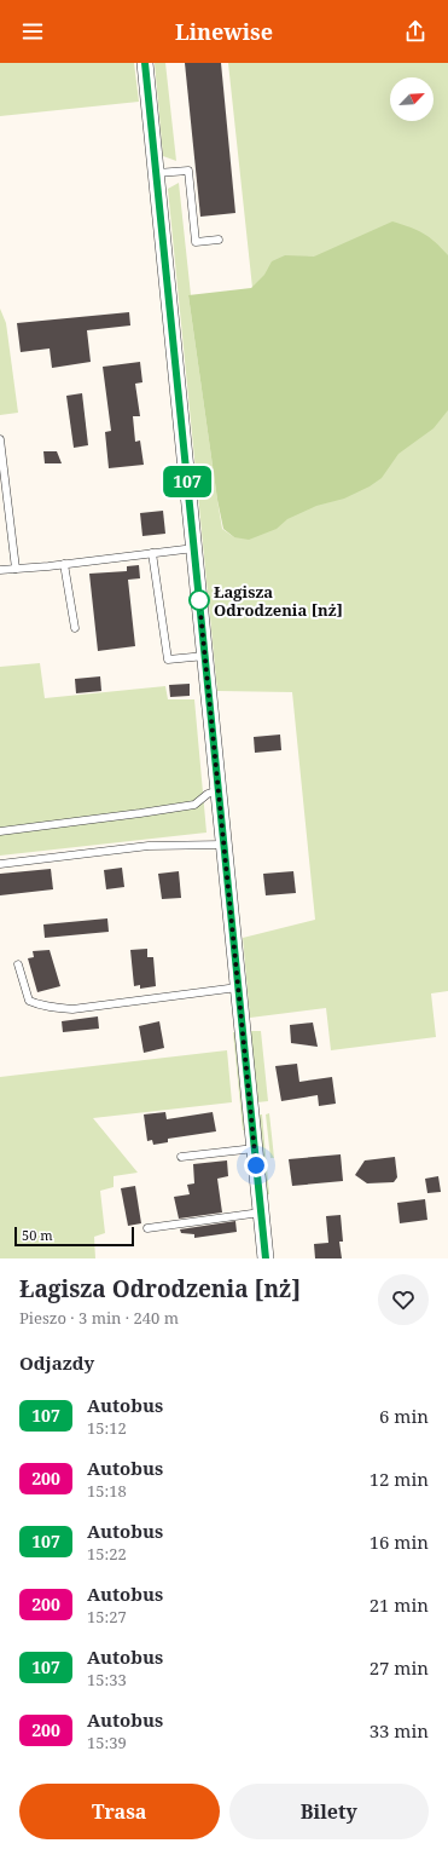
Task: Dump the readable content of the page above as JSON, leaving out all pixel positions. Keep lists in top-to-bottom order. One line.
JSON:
{"places":["Łagisza Odrodzenia [nż]"],"lines":["bus line 107"],"scale_bar":"50 m","north":"top right","page":{"header":"Linewise","on_map":"107","scale":"50 m","heading":[["Łagisza Odrodzenia [nż]","Pieszo · 3 min · 240 m"],"Odjazdy"],"list":[{"mark":"107","name":"Autobus","note":"15:12","value":"6 min"},{"mark":"200","name":"Autobus","note":"15:18","value":"12 min"},{"mark":"107","name":"Autobus","note":"15:22","value":"16 min"},{"mark":"200","name":"Autobus","note":"15:27","value":"21 min"},{"mark":"107","name":"Autobus","note":"15:33","value":"27 min"},{"mark":"200","name":"Autobus","note":"15:39","value":"33 min"}],"buttons":["Trasa","Bilety"]}}
